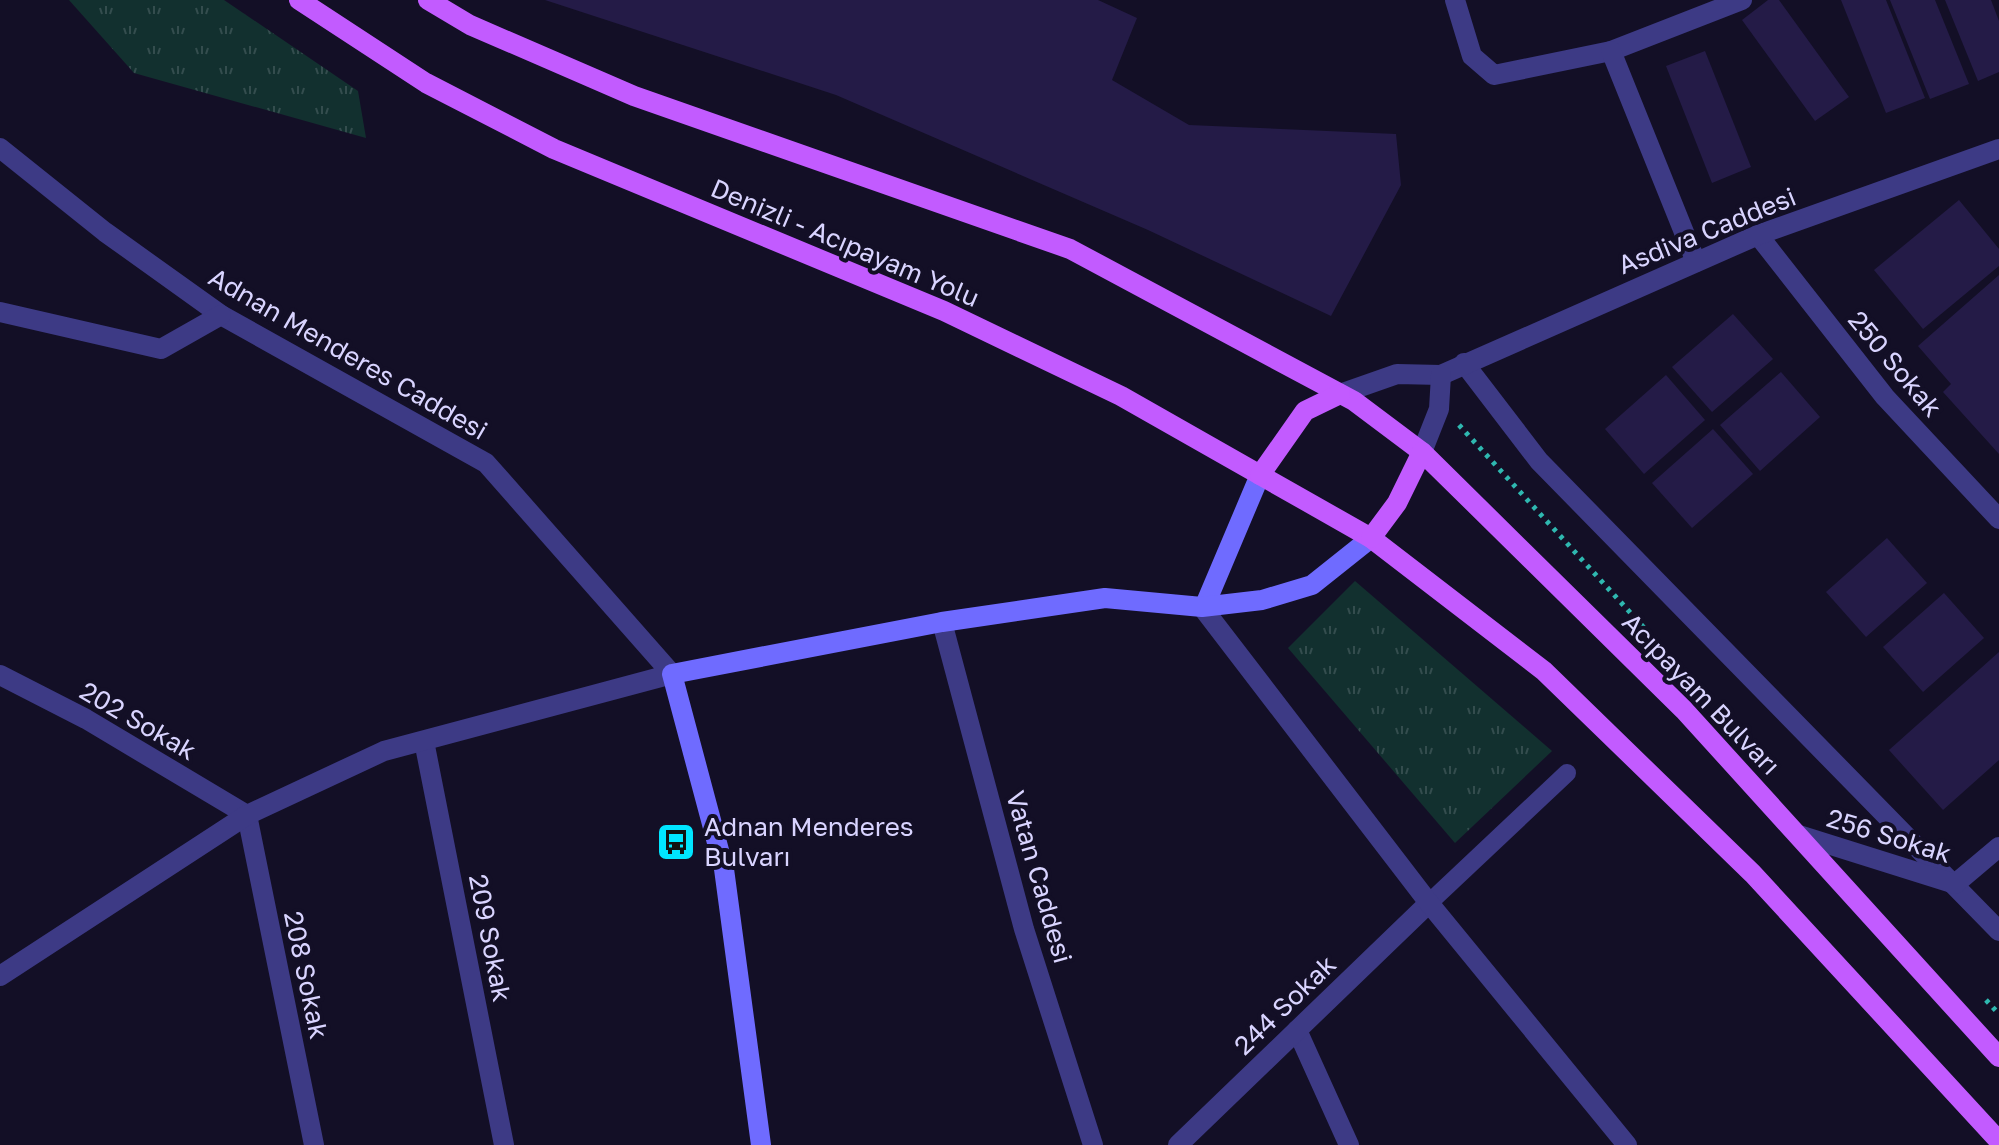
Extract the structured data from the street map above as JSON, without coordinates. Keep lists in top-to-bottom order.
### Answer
{
  "streets": {
    "main road": ["Denizli - Acıpayam Yolu", "Acıpayam Bulvarı"],
    "street": [
      "Asdiva Caddesi",
      "Adnan Menderes Caddesi",
      "250 Sokak",
      "202 Sokak",
      "256 Sokak",
      "Vatan Caddesi",
      "209 Sokak",
      "208 Sokak",
      "244 Sokak"
    ]
  },
  "crossings": [
    ["Asdiva Caddesi", "250 Sokak"],
    ["Asdiva Caddesi", "Acıpayam Bulvarı"],
    ["Acıpayam Bulvarı", "256 Sokak"],
    ["202 Sokak", "208 Sokak"]
  ],
  "places": {
    "bus stop": ["Adnan Menderes Bulvarı"]
  }
}
